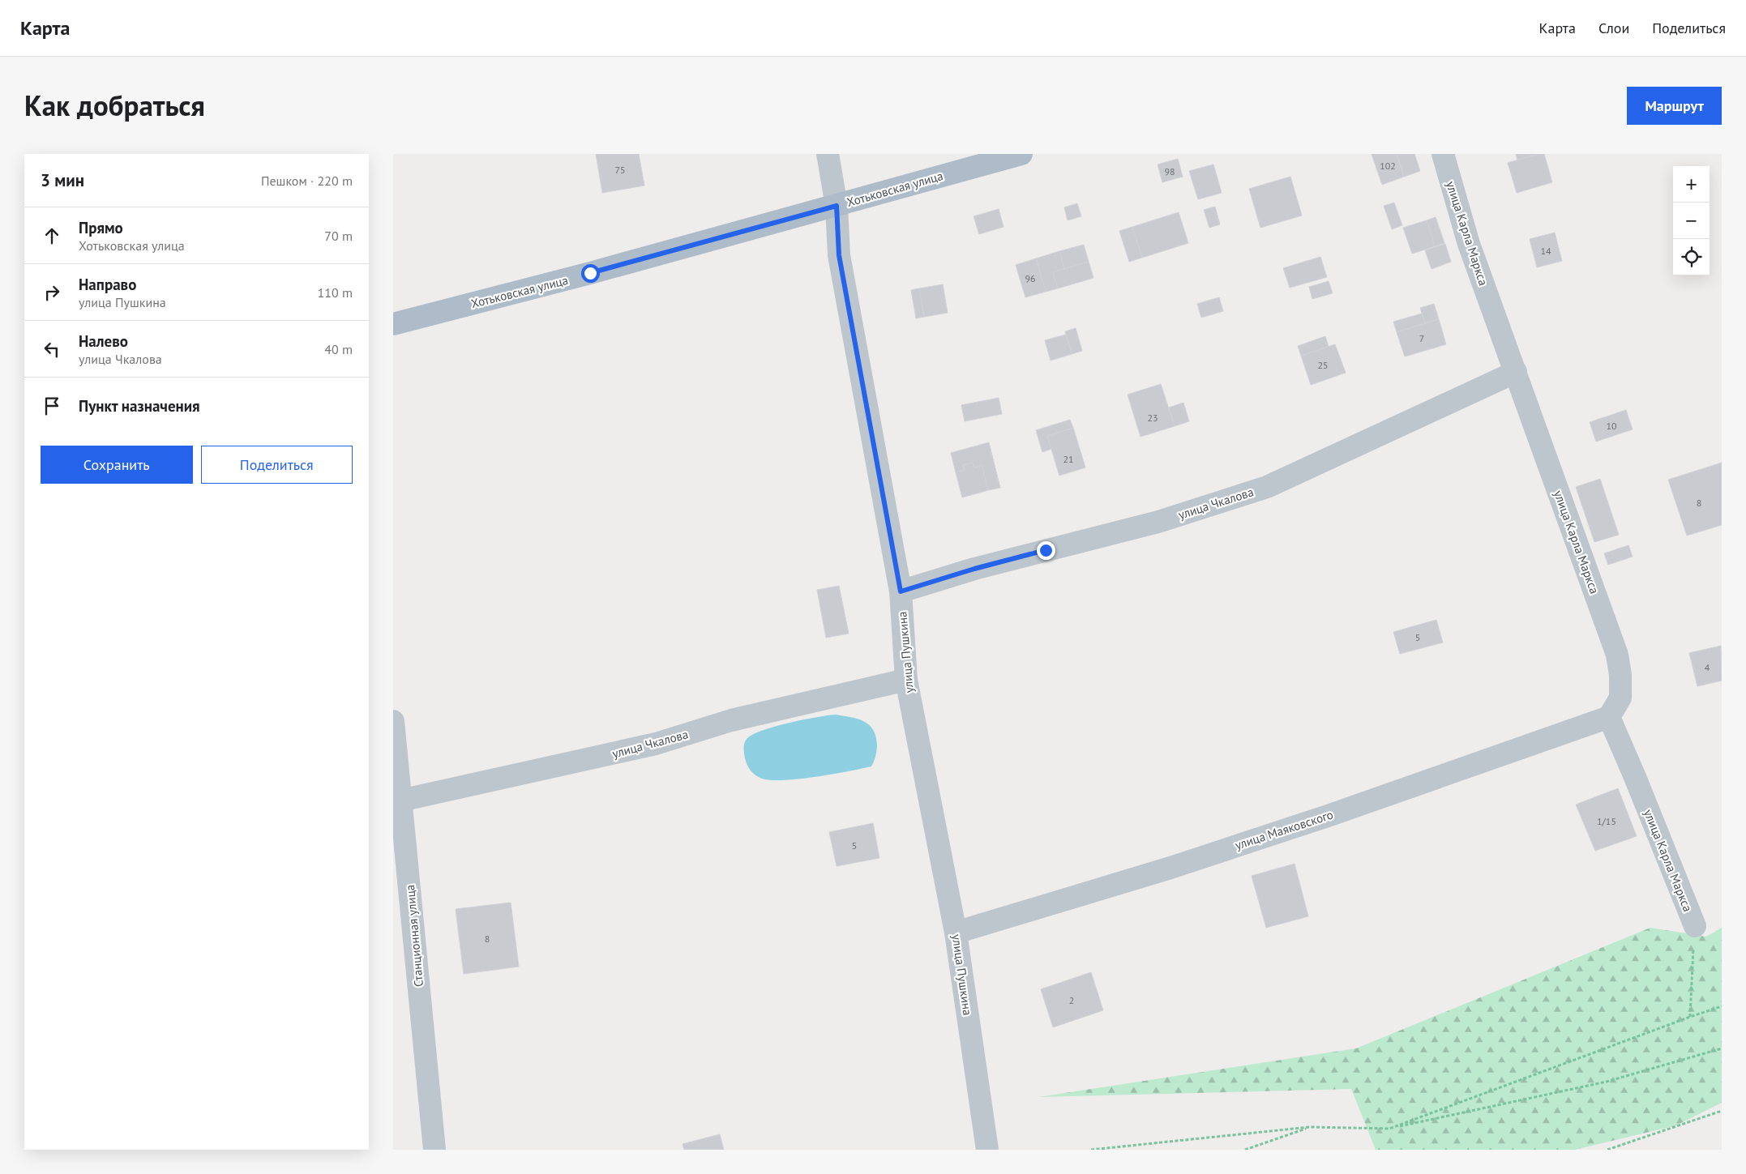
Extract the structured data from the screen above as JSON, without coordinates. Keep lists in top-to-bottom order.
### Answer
{
  "streets": {
    "main road": ["Хотьковская улица"],
    "street": [
      "улица Карла Маркса",
      "улица Чкалова",
      "улица Пушкина",
      "улица Маяковского",
      "Станционная улица"
    ]
  },
  "crossings": [
    ["Хотьковская улица", "улица Пушкина"],
    ["улица Карла Маркса", "улица Чкалова"],
    ["улица Карла Маркса", "улица Маяковского"],
    ["улица Чкалова", "улица Пушкина"],
    ["улица Чкалова", "Станционная улица"],
    ["улица Пушкина", "улица Маяковского"]
  ],
  "house_numbers": [
    "102",
    "75",
    "98",
    "14",
    "96",
    "7",
    "25",
    "23",
    "10",
    "21",
    "8",
    "5",
    "4",
    "1/15",
    "5",
    "8",
    "2"
  ],
  "page": {
    "header": "Карта",
    "nav": ["Карта", "Слои", "Поделиться"],
    "title": "Как добраться",
    "buttons": [
      "Маршрут",
      ["Сохранить", "Поделиться"]
    ],
    "heading": ["3 мин", "Пешком · 220 m"],
    "map_buttons": ["+", "−"],
    "list": [
      ["Прямо", "Хотьковская улица", "70 m"],
      ["Направо", "улица Пушкина", "110 m"],
      ["Налево", "улица Чкалова", "40 m"],
      "Пункт назначения"
    ]
  }
}
